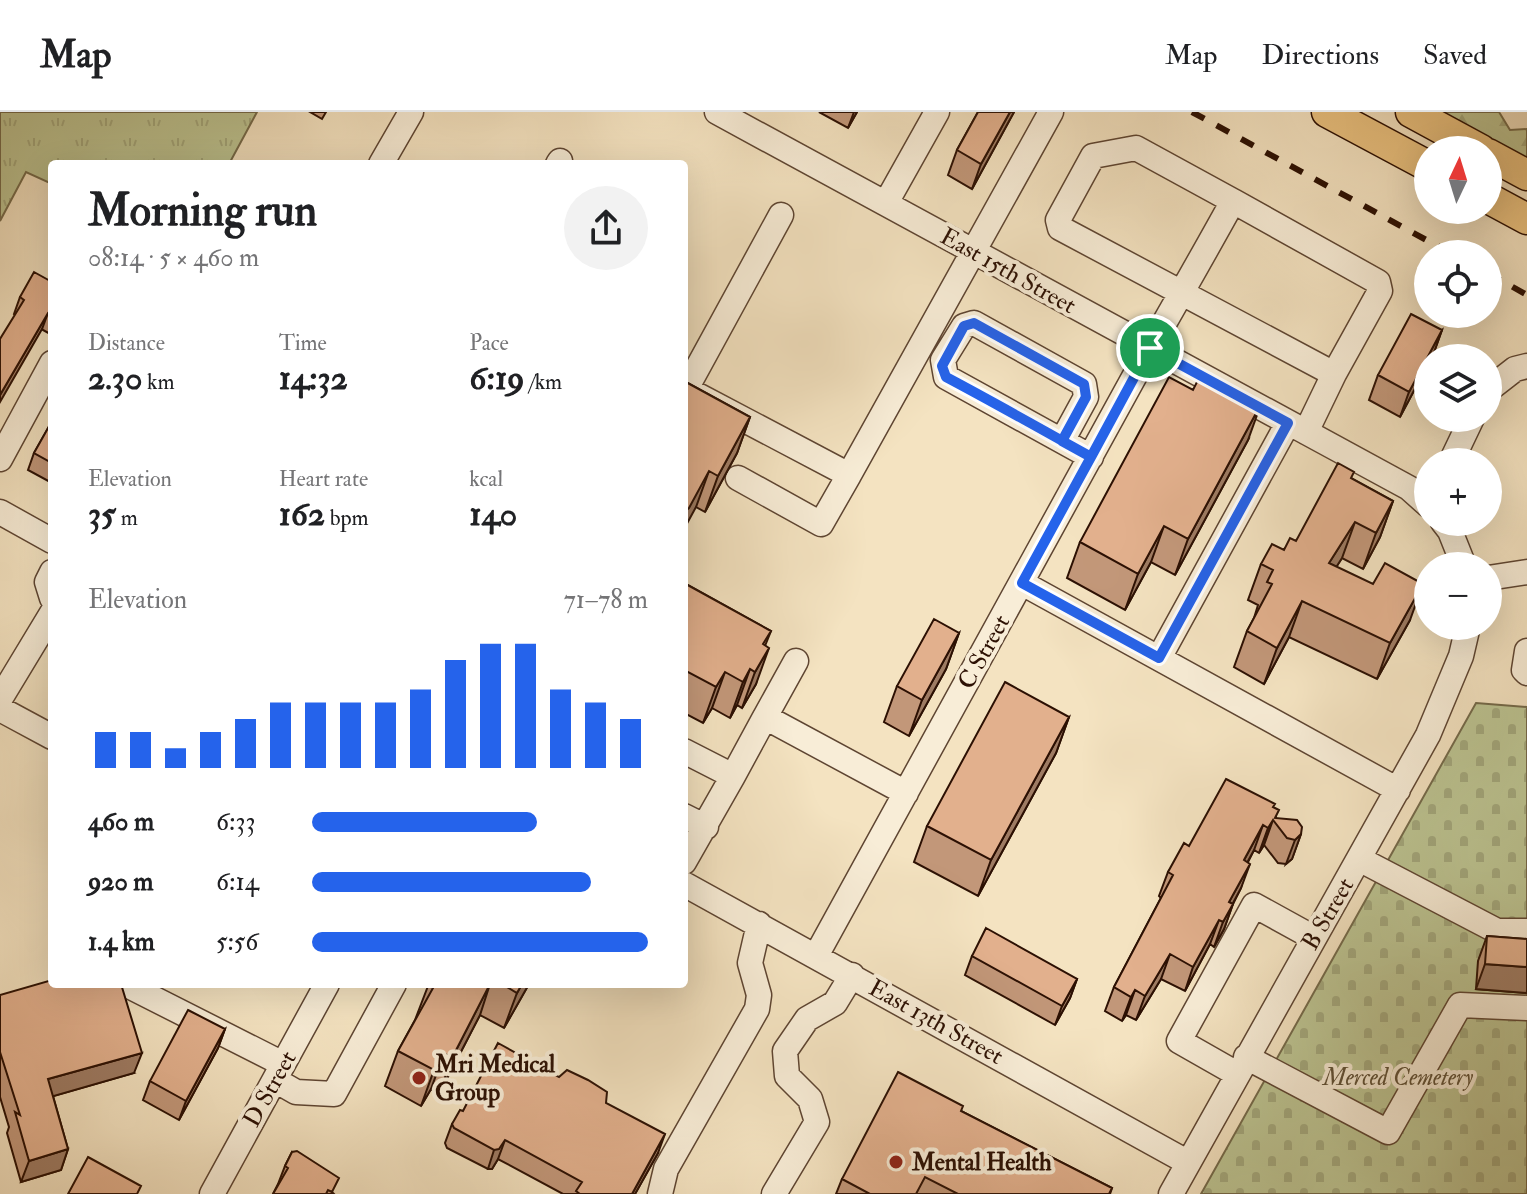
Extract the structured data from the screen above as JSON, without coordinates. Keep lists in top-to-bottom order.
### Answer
{
  "streets": {
    "street": [
      "East 15th Street",
      "C Street",
      "B Street",
      "East 13th Street",
      "D Street"
    ]
  },
  "crossings": [
    ["East 15th Street", "C Street"],
    ["C Street", "East 13th Street"],
    ["B Street", "East 13th Street"]
  ],
  "parks": ["Merced Cemetery"],
  "places": ["Mri Medical Group", "Mental Health"],
  "north": "top",
  "page": {
    "header": "Map",
    "nav": ["Map", "Directions", "Saved"],
    "map_buttons": ["+", "−"],
    "heading": ["Morning run", "08:14 · 5 × 460 m"],
    "stats": [
      ["Distance", "2.30 km"],
      ["Time", "14:32"],
      ["Pace", "6:19 /km"],
      ["Elevation", "35 m"],
      ["Heart rate", "162 bpm"],
      ["kcal", "140"]
    ],
    "chart": ["Elevation", "71–78 m"],
    "list": [
      {
        "name": "460 m",
        "note": "6:33"
      },
      {
        "name": "920 m",
        "note": "6:14"
      },
      {
        "name": "1.4 km",
        "note": "5:56"
      }
    ]
  }
}
